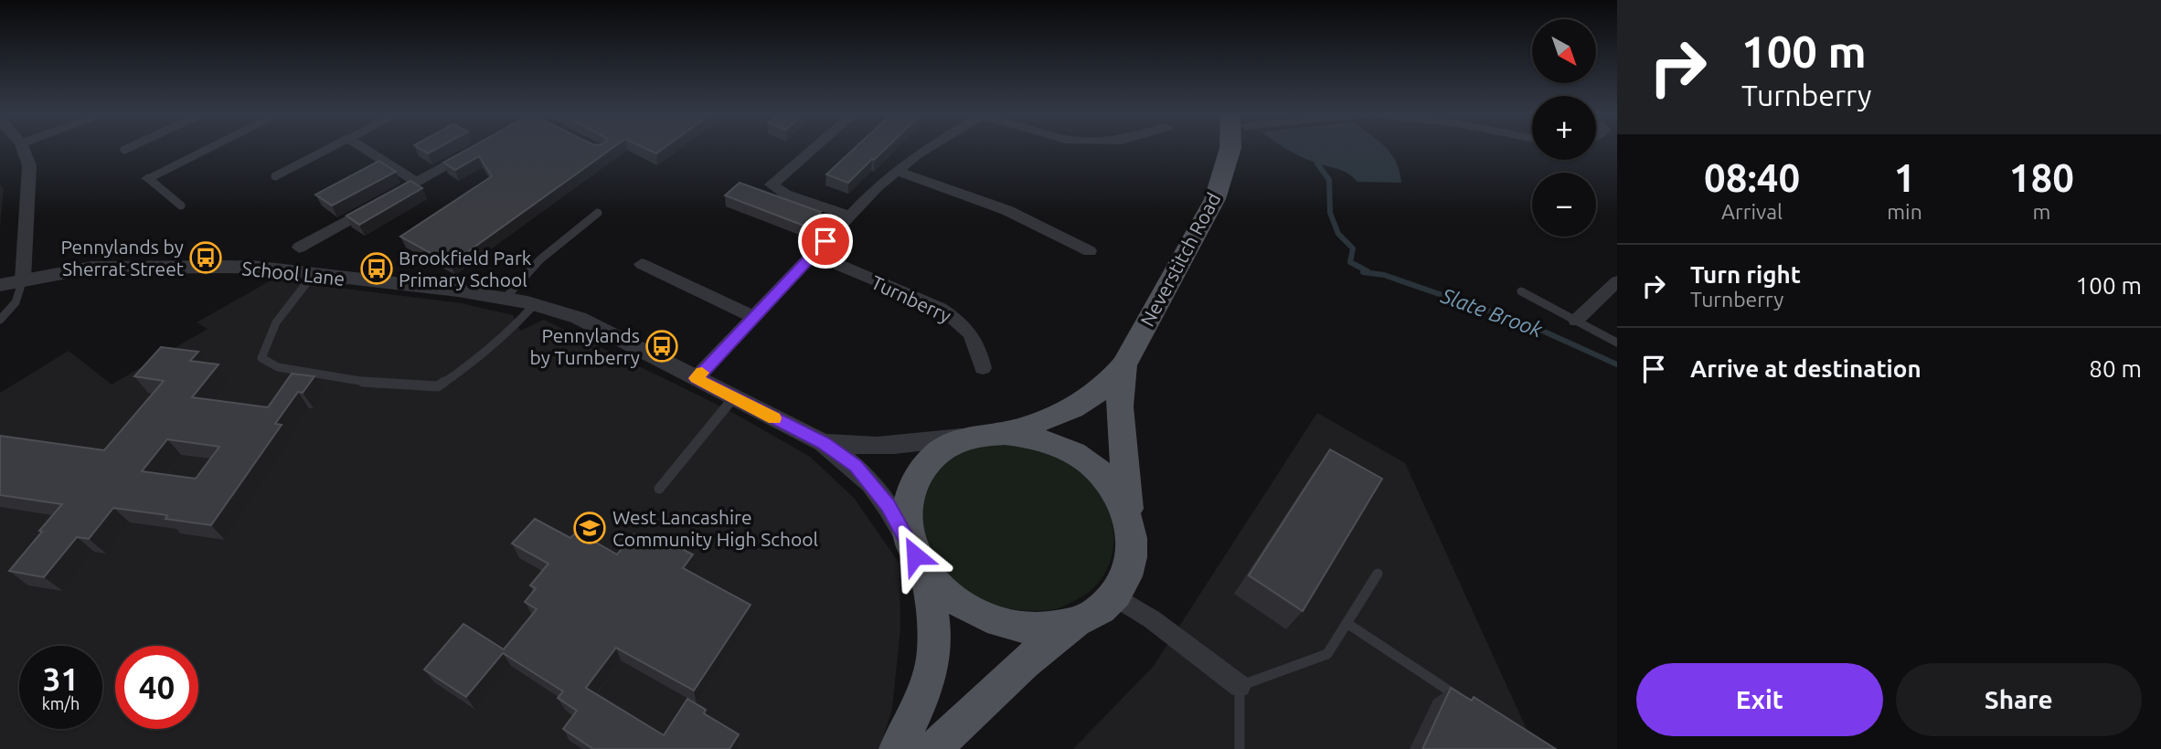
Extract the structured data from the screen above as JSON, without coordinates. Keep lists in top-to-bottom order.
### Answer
{
  "streets": {
    "main road": ["Neverstitch Road"],
    "street": ["School Lane", "Turnberry"]
  },
  "crossings": [
    ["Neverstitch Road", "School Lane"]
  ],
  "water": ["Slate Brook"],
  "places": {
    "bus stop": ["Pennylands by Sherrat Street", "Brookfield Park Primary School", "Pennylands by Turnberry"],
    "school or university": ["West Lancashire Community High School"]
  },
  "north": "bottom right",
  "page": {
    "turn": ["100 m", "Turnberry"],
    "map_buttons": ["+", "−"],
    "eta": [
      "08:40",
      "Arrival",
      "1",
      "min",
      "180",
      "m"
    ],
    "list": [
      {
        "name": "Turn right",
        "note": "Turnberry",
        "value": "100 m"
      },
      {
        "name": "Arrive at destination",
        "value": "80 m"
      }
    ],
    "speed": "31 km/h",
    "limit": "40",
    "buttons": ["Exit", "Share"]
  }
}
